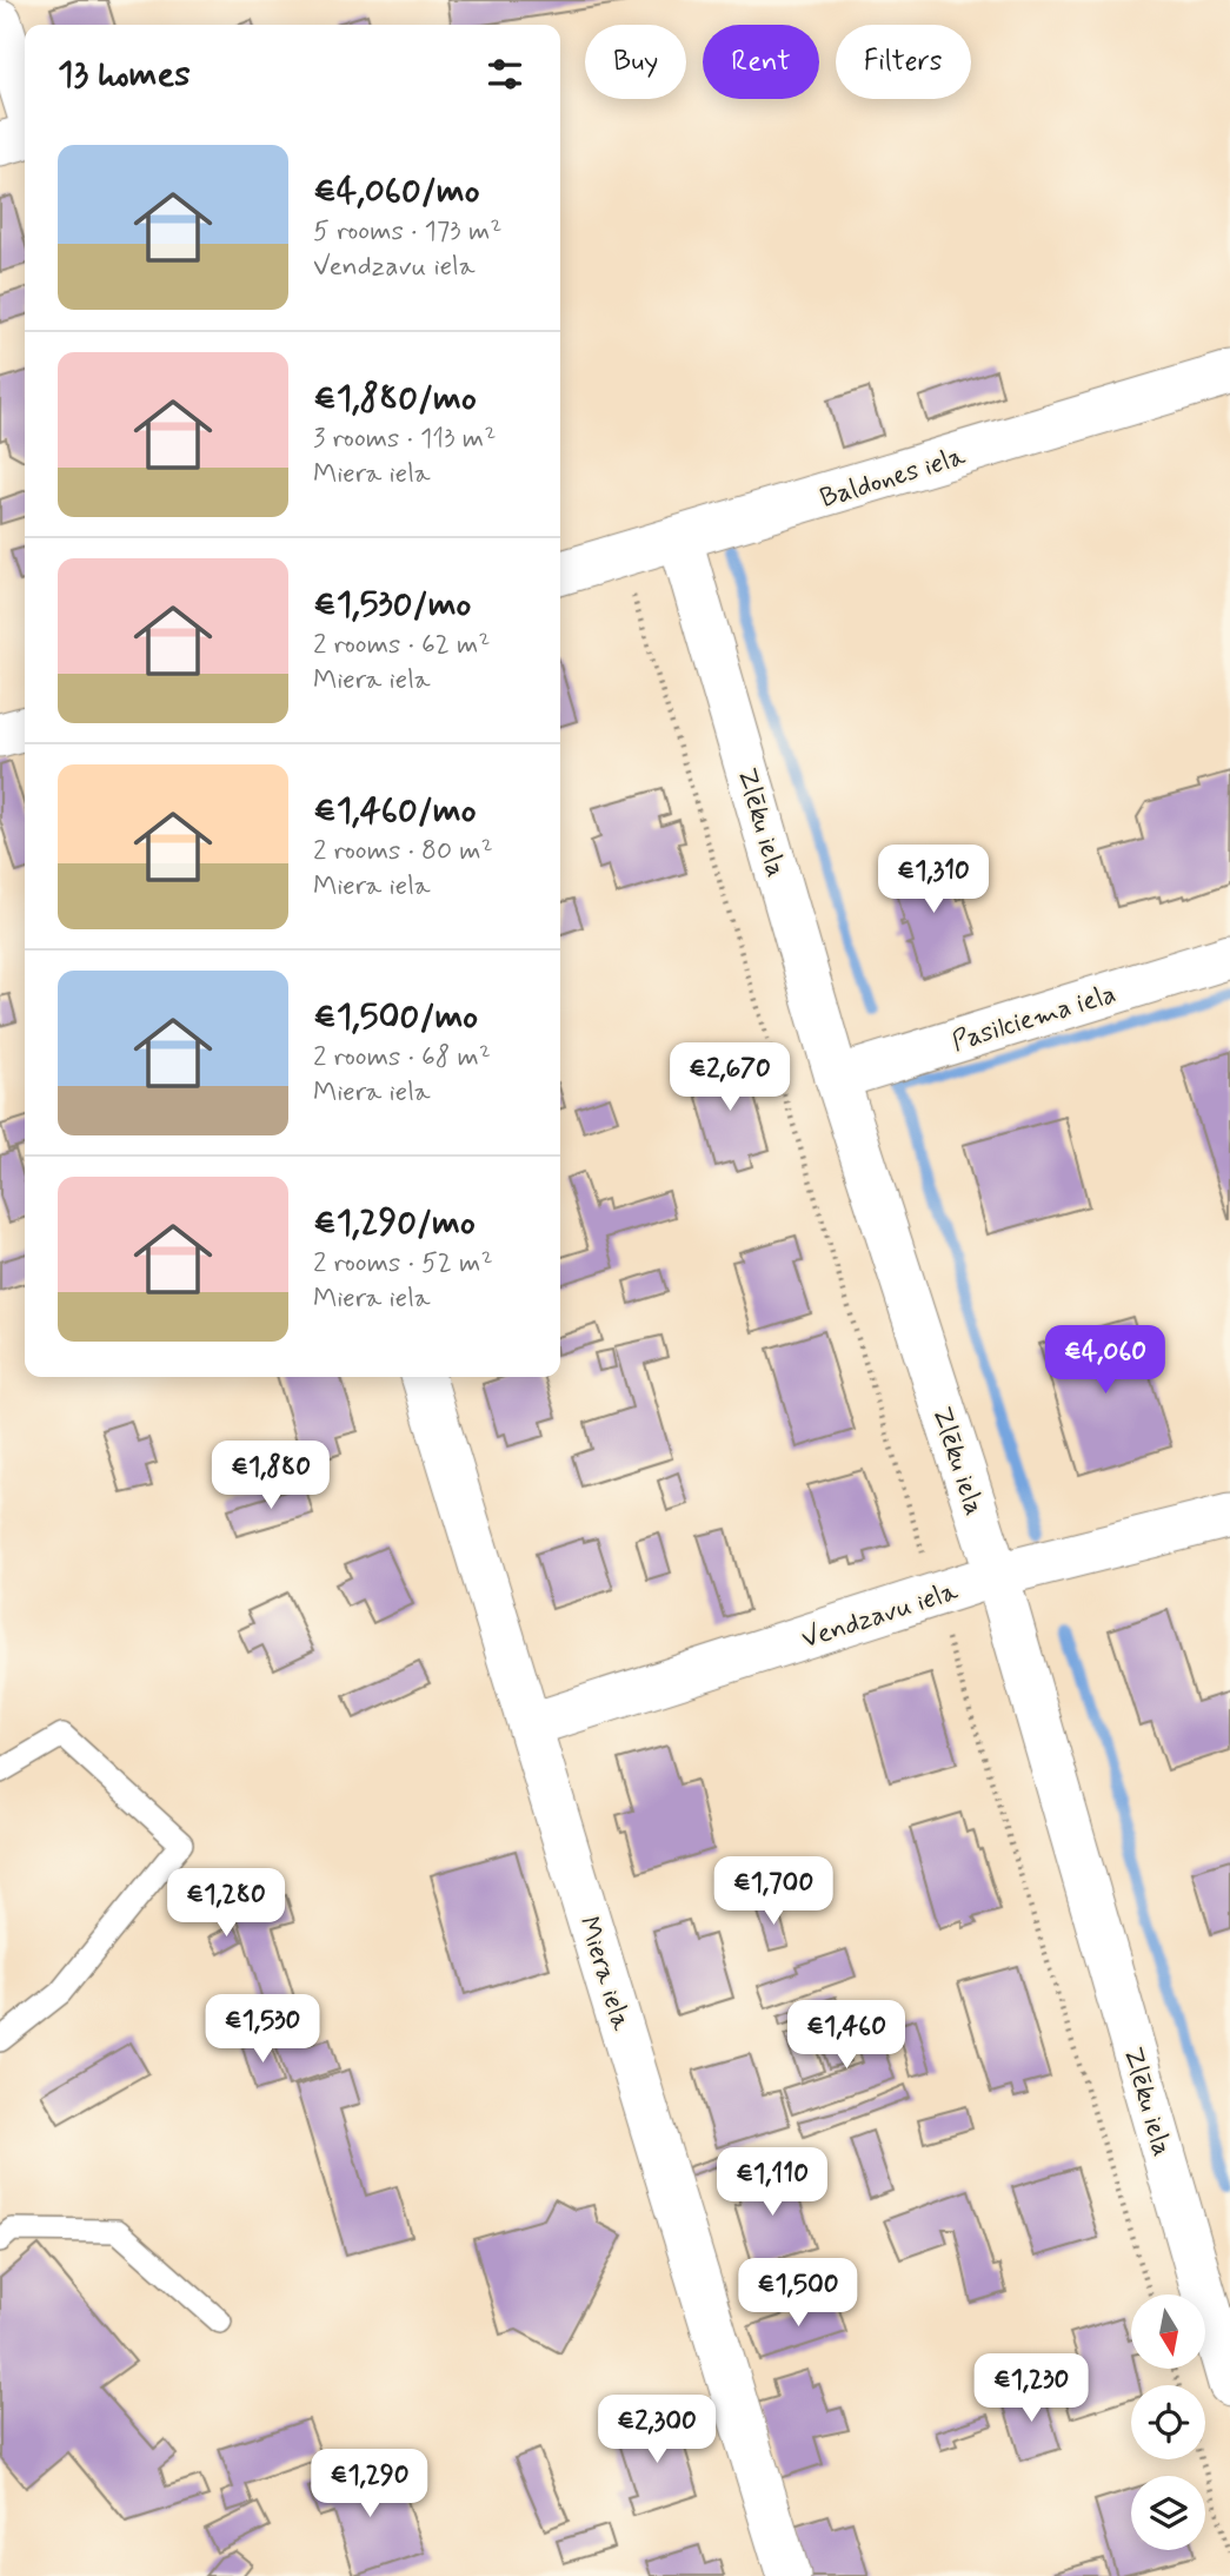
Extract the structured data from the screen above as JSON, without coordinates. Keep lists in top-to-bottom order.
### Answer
{
  "streets": {
    "street": [
      "Baldones iela",
      "Zlēku iela",
      "Pasilciema iela",
      "Vendzavu iela",
      "Miera iela"
    ]
  },
  "crossings": [
    ["Baldones iela", "Zlēku iela"],
    ["Zlēku iela", "Pasilciema iela"],
    ["Zlēku iela", "Vendzavu iela"],
    ["Vendzavu iela", "Miera iela"]
  ],
  "north": "bottom",
  "page": {
    "chip": ["Buy", "Rent", "Filters"],
    "heading": "13 homes",
    "list": [
      {
        "name": "€4,060/mo",
        "note": "5 rooms · 173 m² · Vendzavu iela"
      },
      {
        "name": "€1,880/mo",
        "note": "3 rooms · 113 m² · Miera iela"
      },
      {
        "name": "€1,530/mo",
        "note": "2 rooms · 62 m² · Miera iela"
      },
      {
        "name": "€1,460/mo",
        "note": "2 rooms · 80 m² · Miera iela"
      },
      {
        "name": "€1,500/mo",
        "note": "2 rooms · 68 m² · Miera iela"
      },
      {
        "name": "€1,290/mo",
        "note": "2 rooms · 52 m² · Miera iela"
      }
    ],
    "price": [
      "€1,310",
      "€2,670",
      "€4,060",
      "€1,880",
      "€1,700",
      "€1,280",
      "€1,530",
      "€1,460",
      "€1,110",
      "€1,500",
      "€1,230",
      "€2,300",
      "€1,290"
    ]
  }
}
